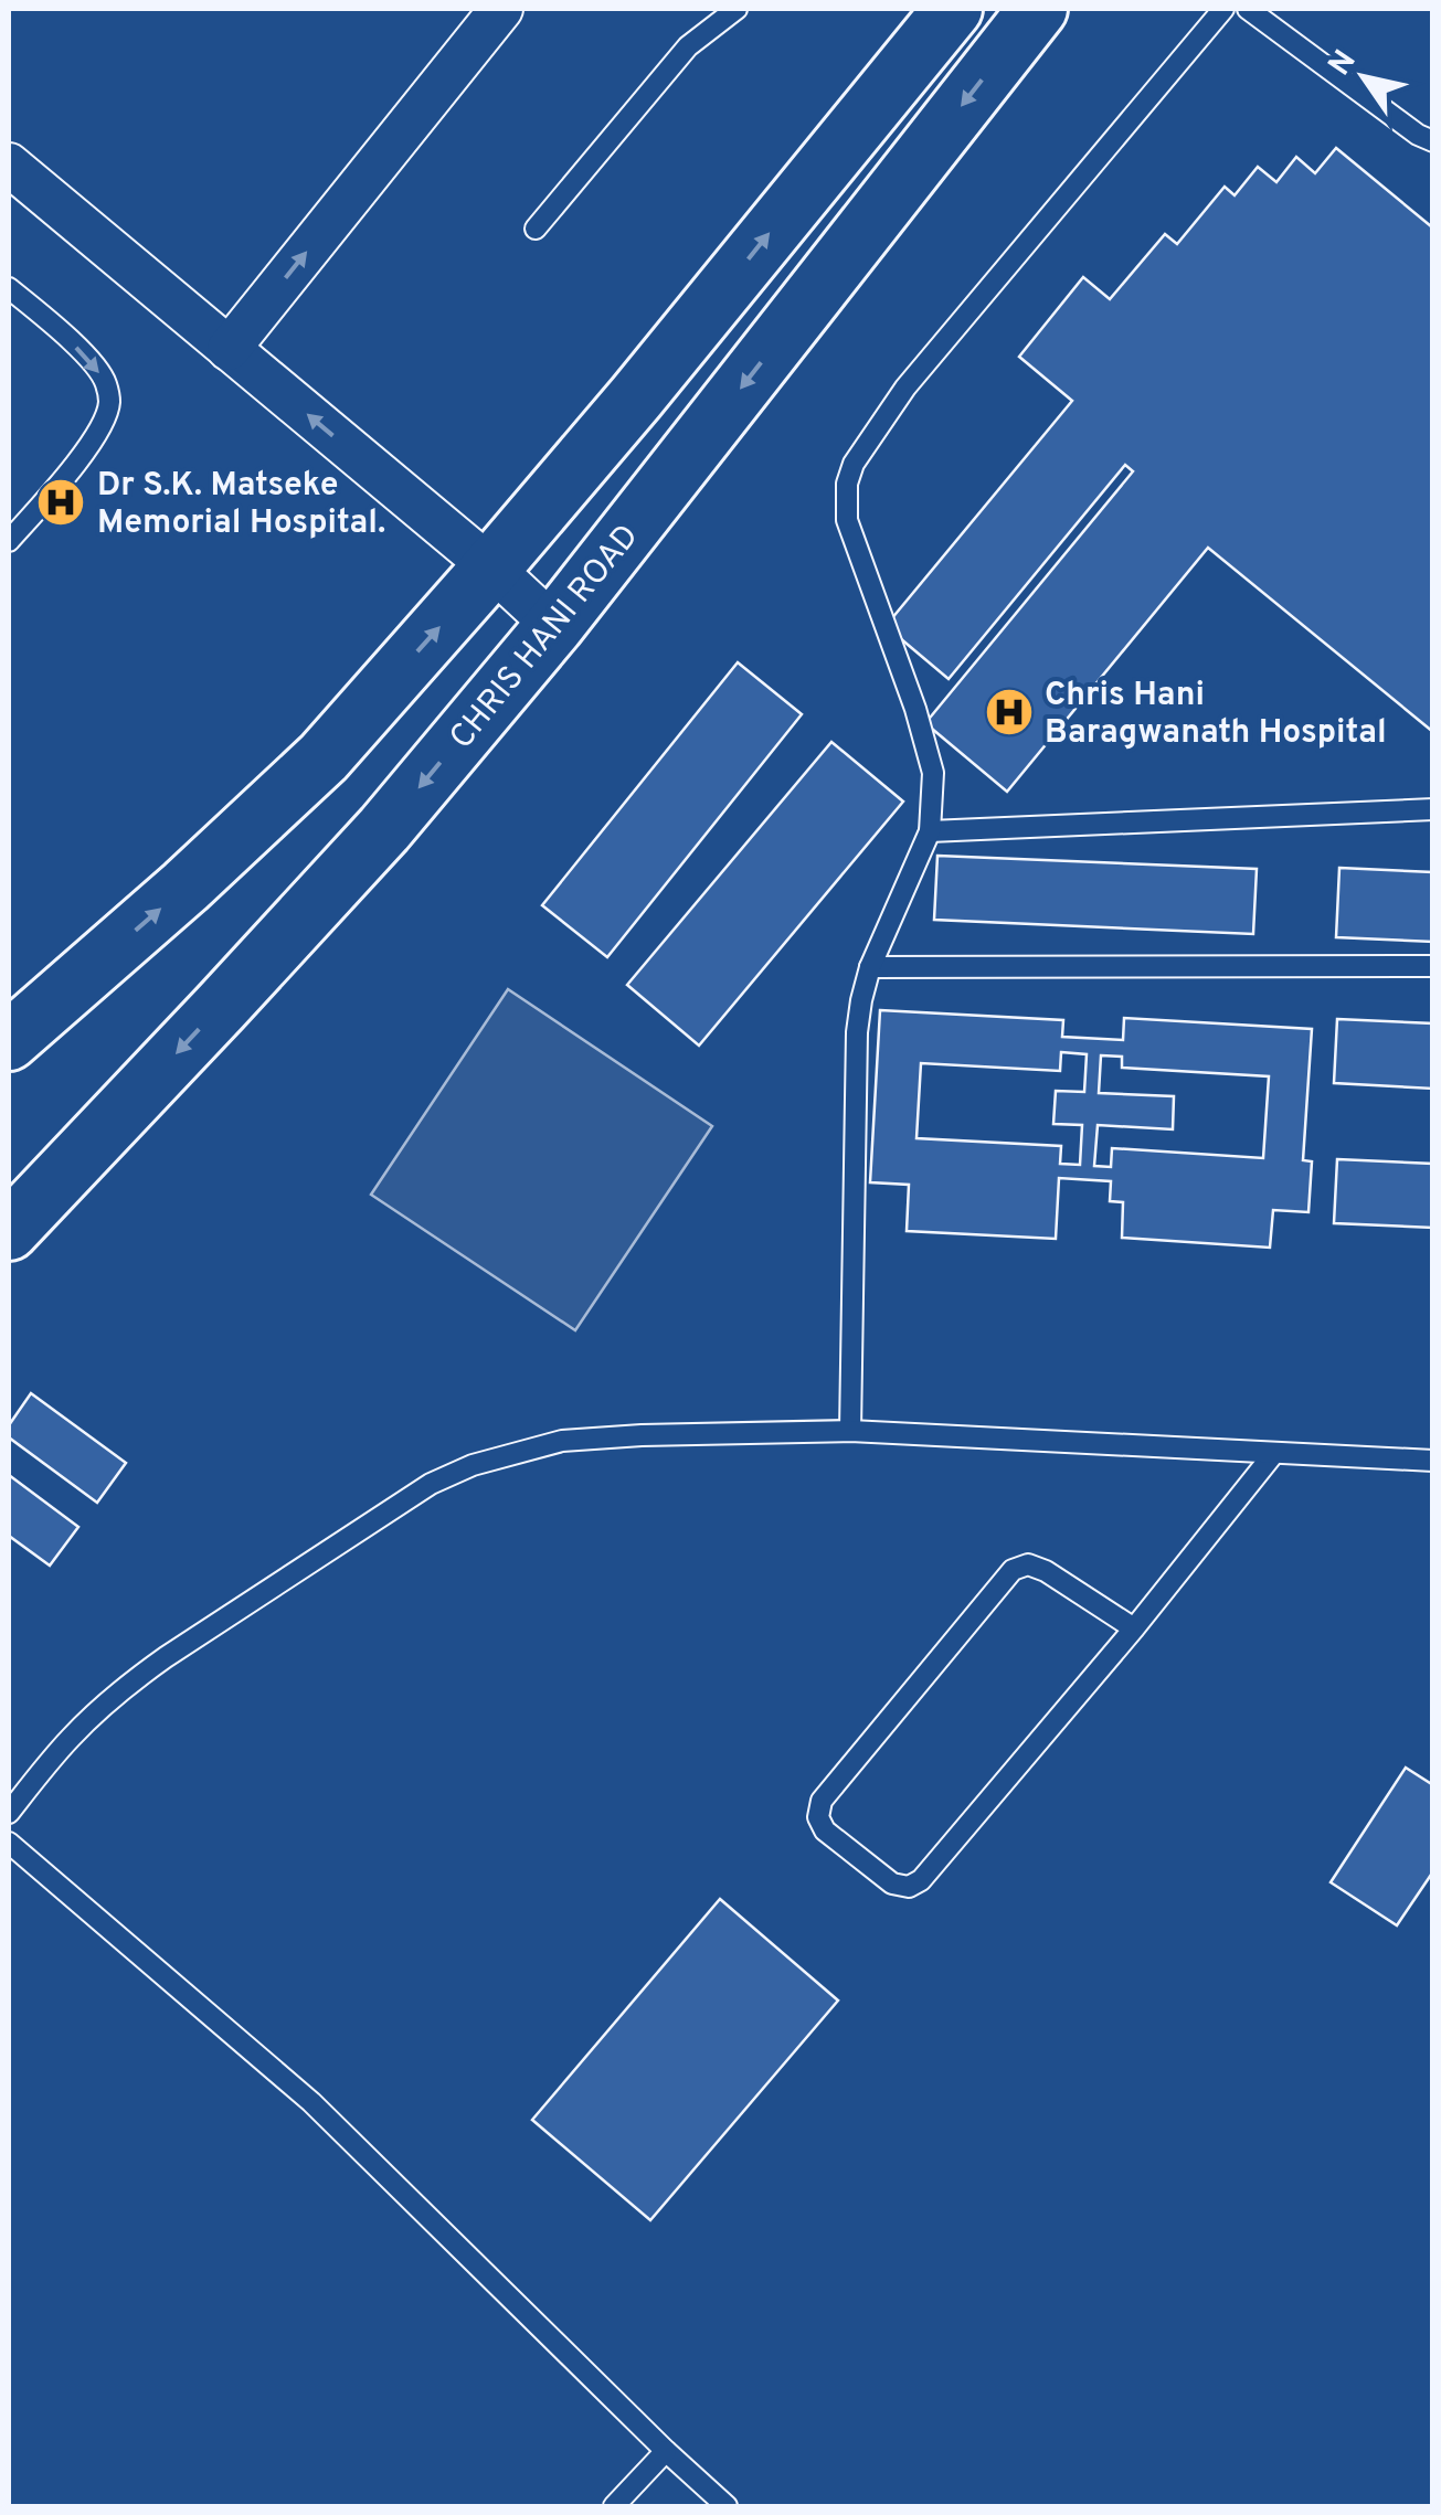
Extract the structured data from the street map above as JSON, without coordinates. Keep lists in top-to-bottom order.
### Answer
{
  "streets": {
    "main road": ["CHRIS HANI ROAD"]
  },
  "places": {
    "hospital": ["Dr S.K. Matseke Memorial Hospital.", "Chris Hani Baragwanath Hospital"]
  },
  "north": "top left"
}
